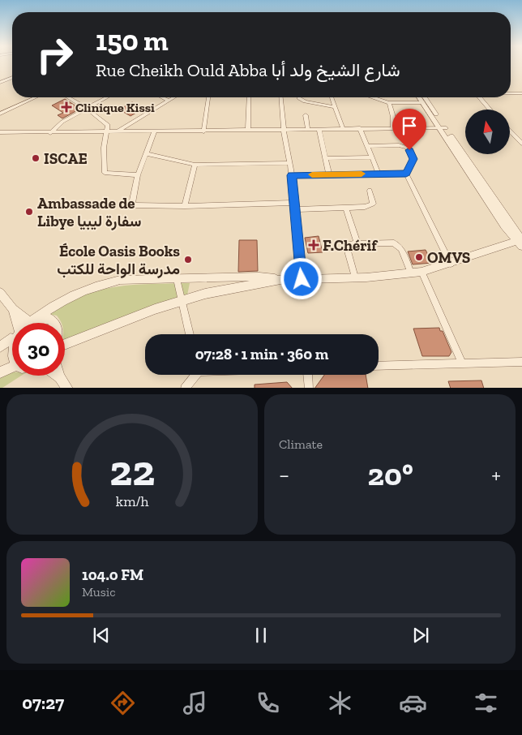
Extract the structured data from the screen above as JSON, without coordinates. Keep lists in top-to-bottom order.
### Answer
{
  "places": {
    "health": ["Clinique Kissi", "F.Chérif"],
    "other": [
      "ISCAE",
      "Ambassade de Libye سفارة ليبيا",
      "OMVS",
      "École Oasis Books مدرسة الواحة للكتب"
    ]
  },
  "north": "top",
  "page": {
    "turn": ["150 m", "Rue Cheikh Ould Abba شارع الشيخ ولد أبا"],
    "limit": "30",
    "trip": "07:28 · 1 min · 360 m",
    "tile": "Climate",
    "heat": ["−", "20°", "+"],
    "song": ["104.0 FM", "Music"],
    "tabs": "07:27",
    "gauge": ["22", "km/h"]
  }
}
